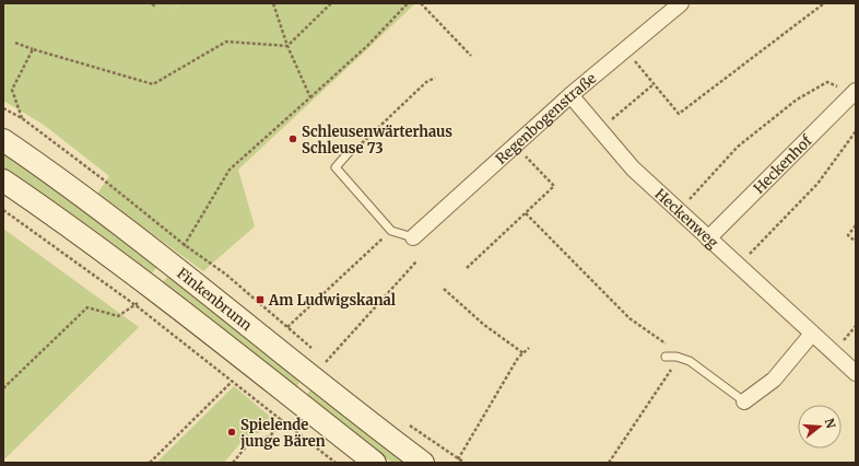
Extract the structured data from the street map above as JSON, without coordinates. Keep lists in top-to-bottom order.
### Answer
{
  "streets": {
    "main road": ["Finkenbrunn"],
    "street": ["Regenbogenstraße", "Heckenhof", "Heckenweg"]
  },
  "crossings": [
    ["Regenbogenstraße", "Heckenweg"],
    ["Heckenhof", "Heckenweg"]
  ],
  "places": {
    "other": ["Schleusenwärterhaus Schleuse 73", "Spielende junge Bären"],
    "transit": ["Am Ludwigskanal"]
  },
  "north": "right"
}
